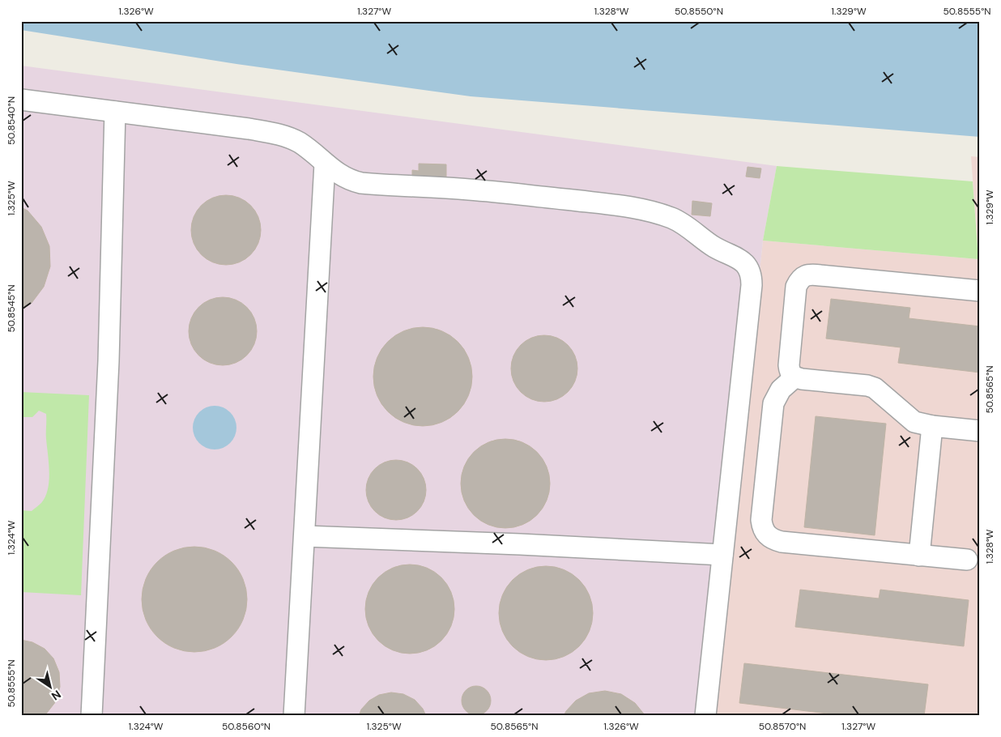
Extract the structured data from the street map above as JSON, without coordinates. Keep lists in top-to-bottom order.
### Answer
{
  "north": "bottom right",
  "coordinates": [
    "1.326°W",
    "1.327°W",
    "1.328°W",
    "50.8550°N",
    "1.329°W",
    "50.8555°N",
    "50.8540°N",
    "1.325°W",
    "50.8545°N",
    "50.8565°N",
    "1.324°W",
    "50.8560°N",
    "50.8570°N"
  ]
}
